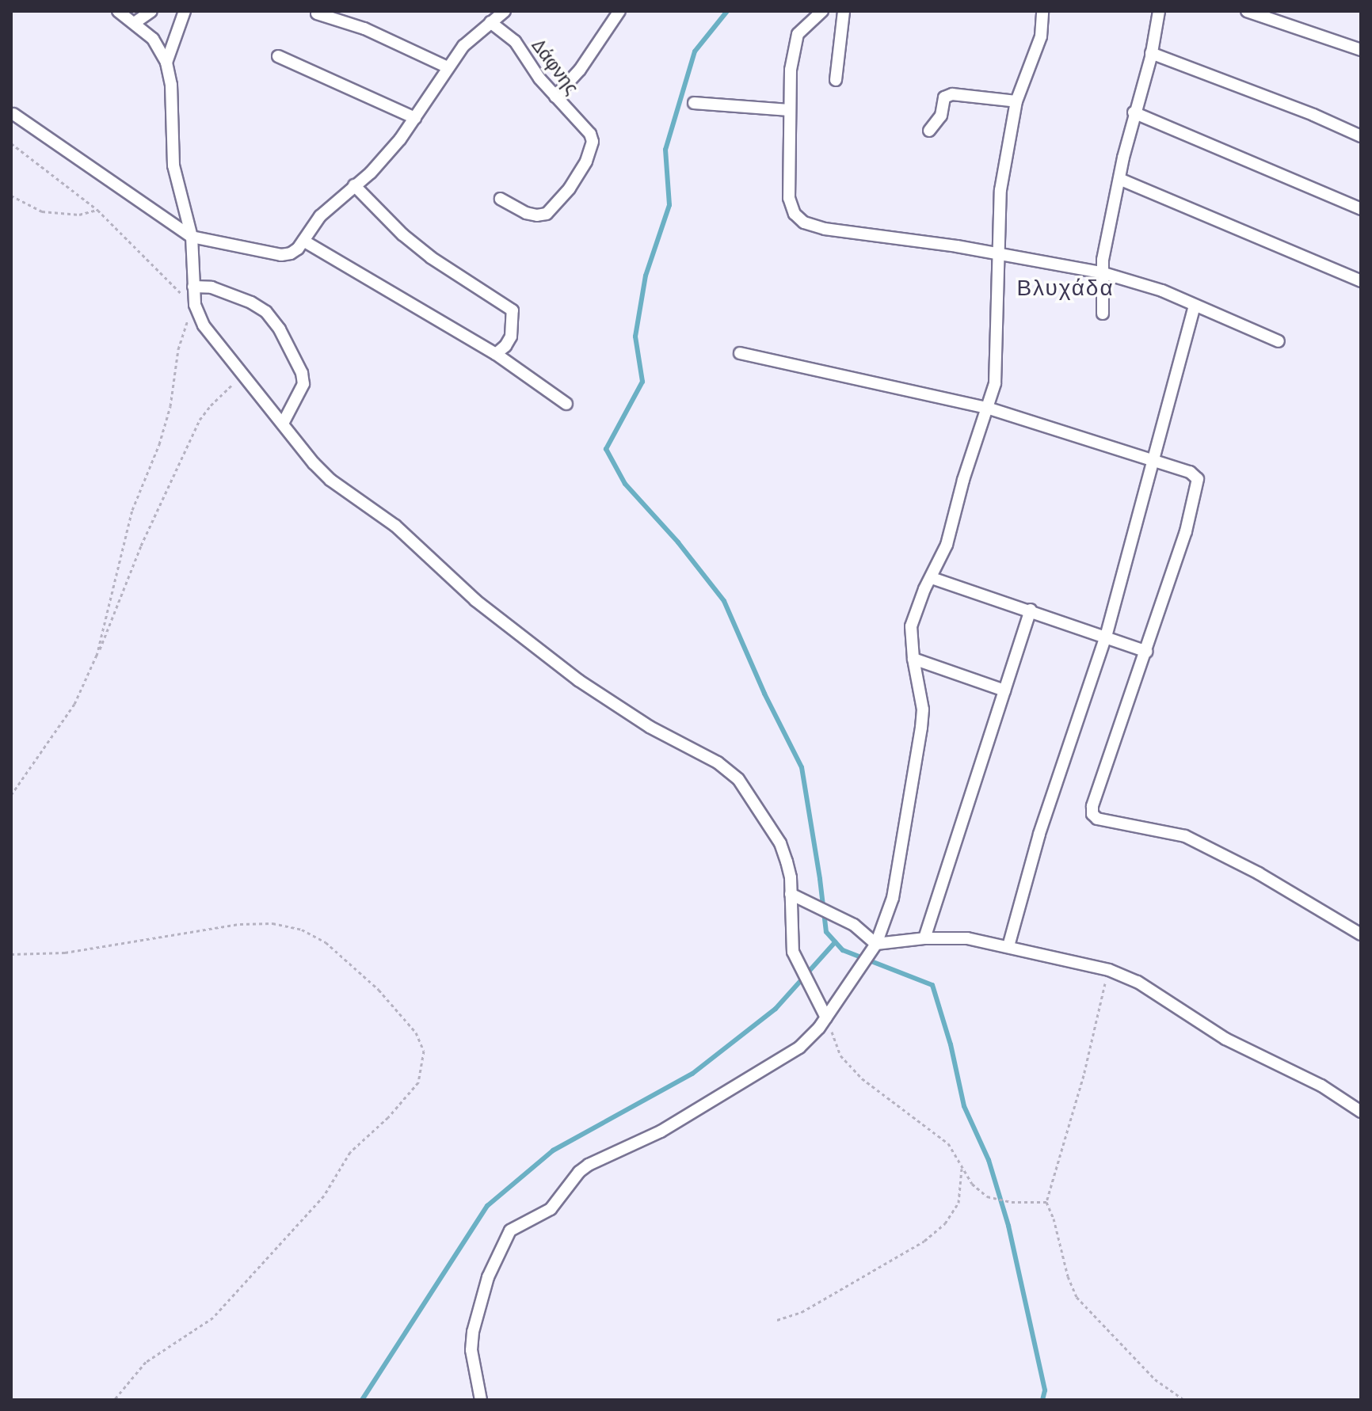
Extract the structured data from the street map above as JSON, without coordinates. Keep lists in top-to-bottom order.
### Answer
{
  "streets": {
    "street": ["Δάφνης"]
  },
  "districts": ["Βλυχάδα"]
}
